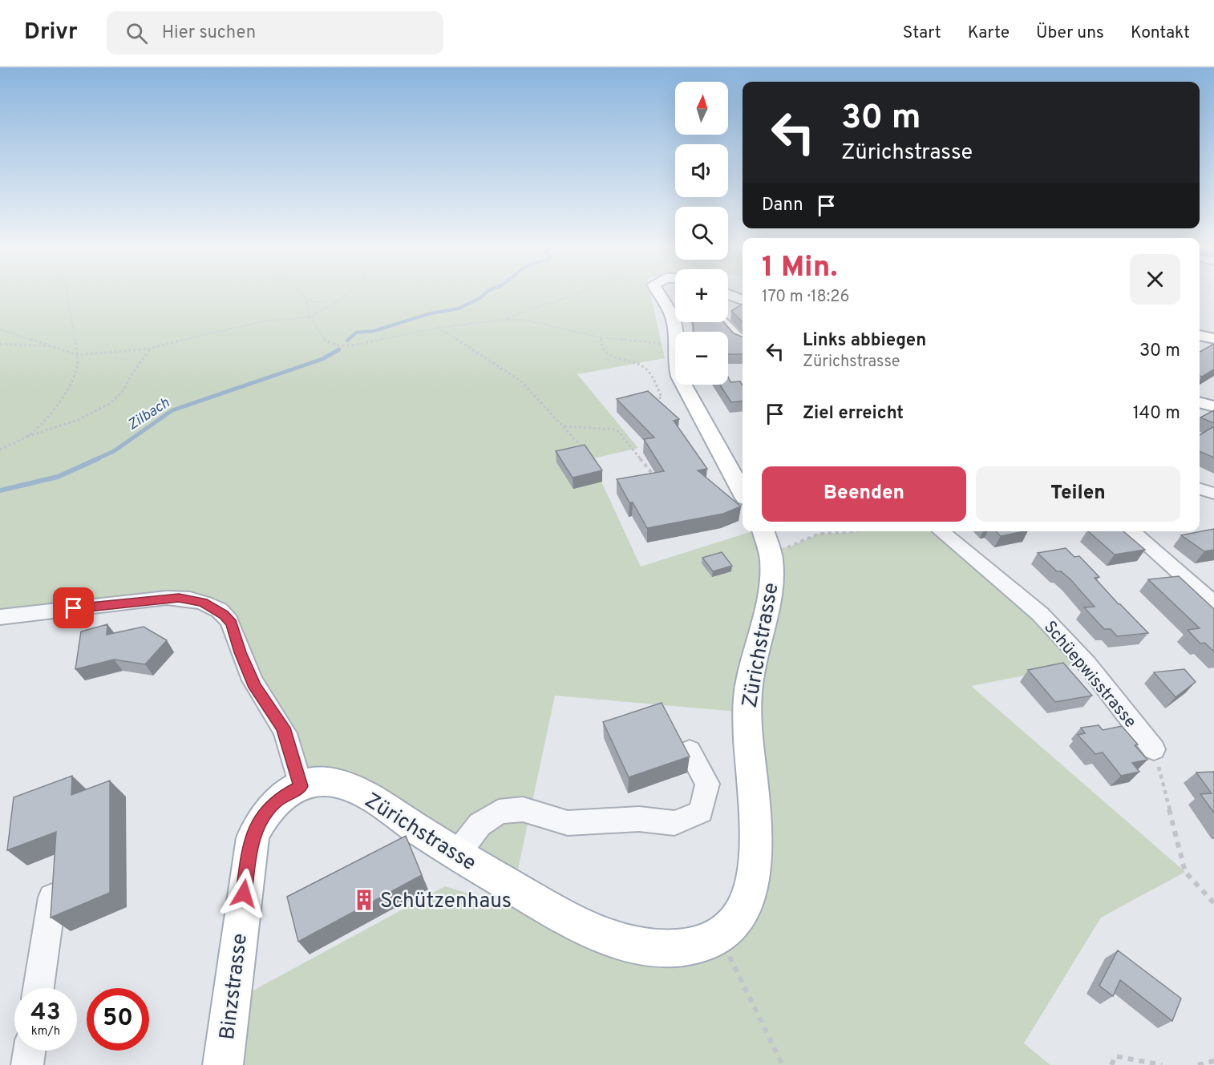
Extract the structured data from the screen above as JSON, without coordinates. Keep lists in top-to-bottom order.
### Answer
{
  "streets": {
    "main road": ["Zürichstrasse", "Binzstrasse"],
    "street": ["Schüepwisstrasse"]
  },
  "crossings": [
    ["Zürichstrasse", "Binzstrasse"]
  ],
  "water": ["Zilbach"],
  "places": {
    "building": ["Schützenhaus"]
  },
  "north": "top",
  "page": {
    "header": "Drivr",
    "search": "Hier suchen",
    "nav": [
      "Start",
      "Karte",
      "Über uns",
      "Kontakt"
    ],
    "map_buttons": ["+", "−"],
    "turn": ["30 m", "Zürichstrasse"],
    "then": "Dann",
    "heading": ["1 Min.", "170 m · 18:26"],
    "list": [
      {
        "name": "Links abbiegen",
        "note": "Zürichstrasse",
        "value": "30 m"
      },
      {
        "name": "Ziel erreicht",
        "value": "140 m"
      }
    ],
    "buttons": ["Beenden", "Teilen"],
    "speed": "43 km/h",
    "limit": "50"
  }
}
